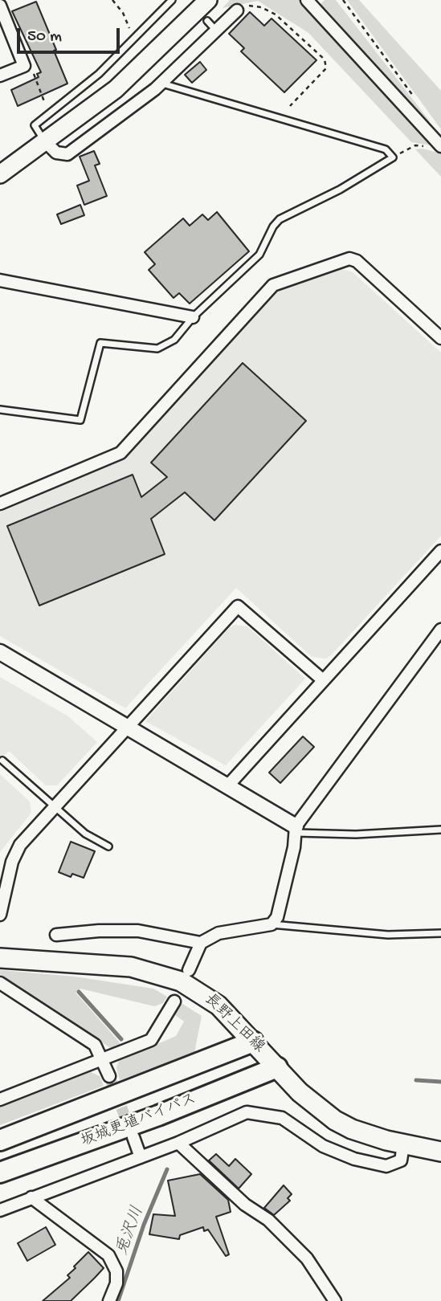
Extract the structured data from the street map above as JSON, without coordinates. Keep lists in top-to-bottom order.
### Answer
{
  "streets": {
    "highway": ["坂城更埴バイパス"],
    "main road": ["長野上田線"]
  },
  "crossings": [
    ["長野上田線", "坂城更埴バイパス"]
  ],
  "water": ["兎沢川"],
  "scale_bar": "50 m"
}
